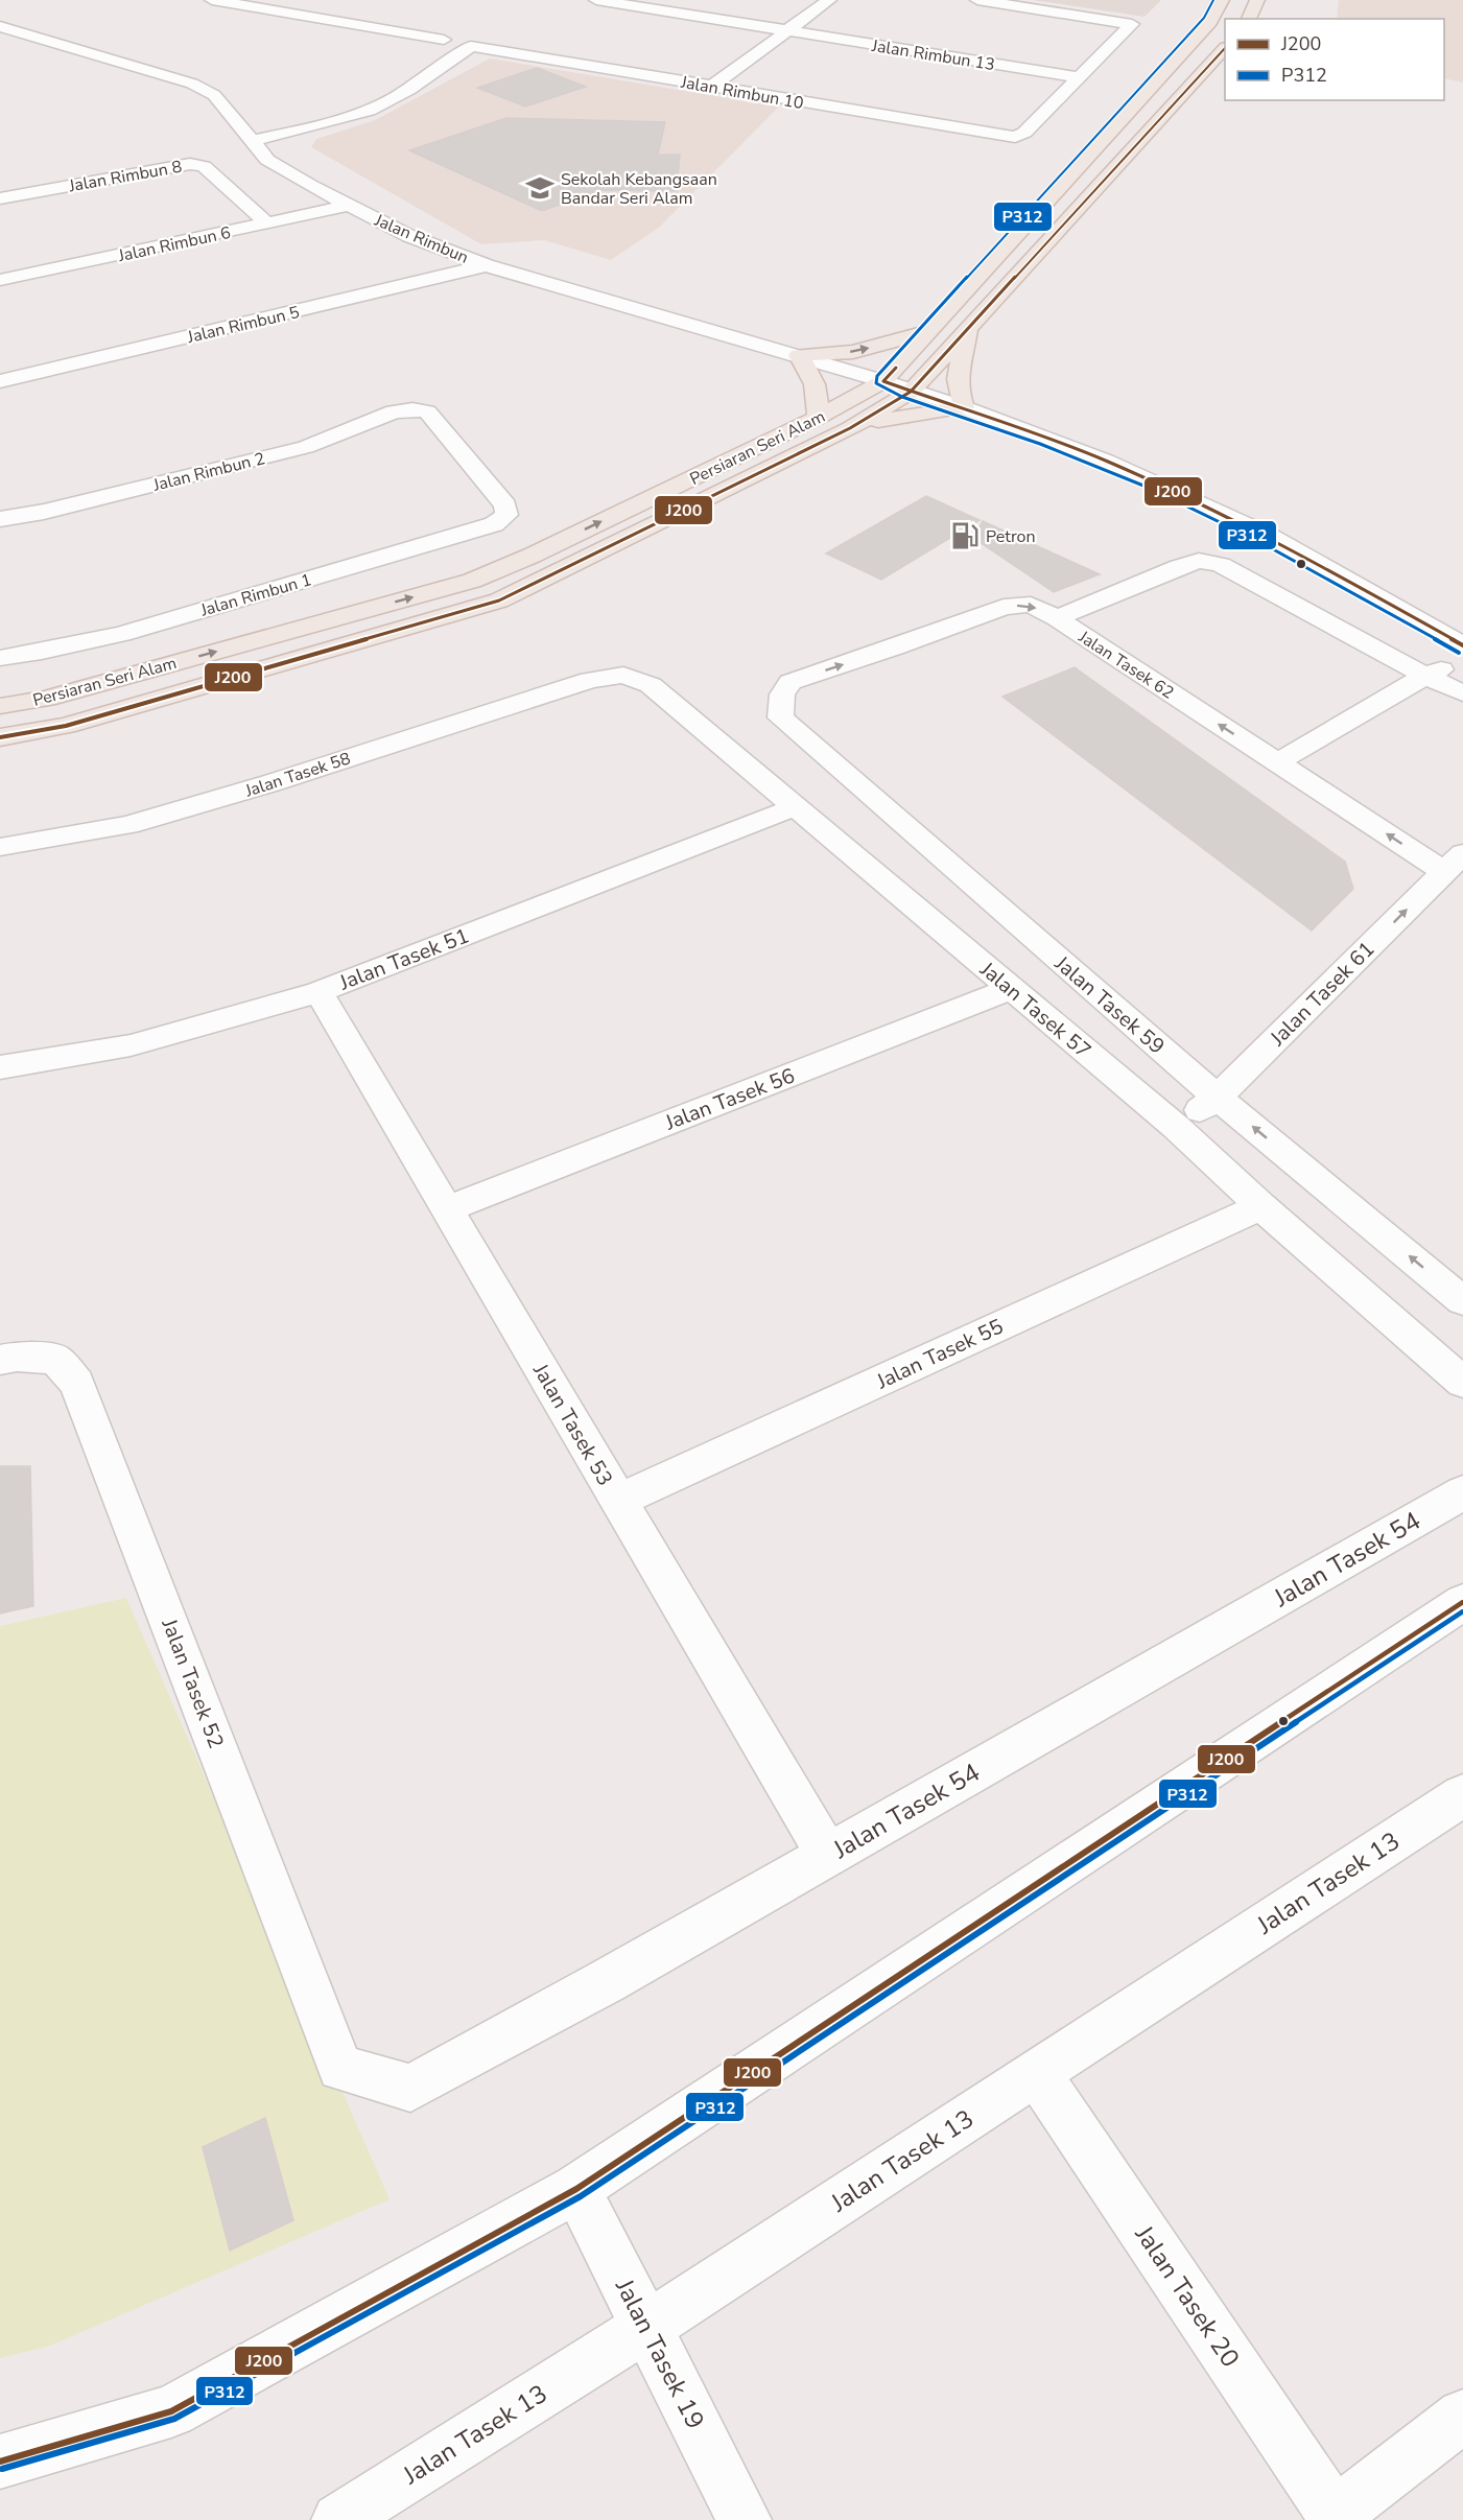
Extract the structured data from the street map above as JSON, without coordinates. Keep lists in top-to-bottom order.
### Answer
{
  "streets": {
    "main road": ["Persiaran Seri Alam"],
    "street": [
      "Jalan Rimbun 13",
      "Jalan Rimbun 10",
      "Jalan Rimbun 8",
      "Jalan Rimbun",
      "Jalan Rimbun 6",
      "Jalan Rimbun 5",
      "Jalan Rimbun 2",
      "Jalan Rimbun 1",
      "Jalan Tasek 62",
      "Jalan Tasek 58",
      "Jalan Tasek 51",
      "Jalan Tasek 61",
      "Jalan Tasek 59",
      "Jalan Tasek 57",
      "Jalan Tasek 56",
      "Jalan Tasek 55",
      "Jalan Tasek 53",
      "Jalan Tasek 54",
      "Jalan Tasek 52",
      "Jalan Tasek 13",
      "Jalan Tasek 20",
      "Jalan Tasek 19"
    ]
  },
  "crossings": [
    ["Jalan Rimbun 13", "Jalan Rimbun 10"],
    ["Jalan Rimbun 10", "Jalan Rimbun"],
    ["Jalan Rimbun 8", "Jalan Rimbun 6"],
    ["Jalan Rimbun", "Jalan Rimbun 6"],
    ["Jalan Rimbun", "Jalan Rimbun 5"],
    ["Jalan Rimbun", "Persiaran Seri Alam"],
    ["Jalan Rimbun 2", "Jalan Rimbun 1"],
    ["Jalan Tasek 62", "Jalan Tasek 61"],
    ["Jalan Tasek 62", "Jalan Tasek 59"],
    ["Jalan Tasek 58", "Jalan Tasek 57"],
    ["Jalan Tasek 51", "Jalan Tasek 57"],
    ["Jalan Tasek 51", "Jalan Tasek 53"],
    ["Jalan Tasek 61", "Jalan Tasek 59"],
    ["Jalan Tasek 61", "Jalan Tasek 57"],
    ["Jalan Tasek 57", "Jalan Tasek 56"],
    ["Jalan Tasek 57", "Jalan Tasek 55"],
    ["Jalan Tasek 56", "Jalan Tasek 53"],
    ["Jalan Tasek 55", "Jalan Tasek 53"],
    ["Jalan Tasek 53", "Jalan Tasek 54"],
    ["Jalan Tasek 54", "Jalan Tasek 52"],
    ["Jalan Tasek 13", "Jalan Tasek 20"],
    ["Jalan Tasek 13", "Jalan Tasek 19"]
  ],
  "one_way": ["Jalan Tasek 61"],
  "places": {
    "school or university": ["Sekolah Kebangsaan Bandar Seri Alam"],
    "fuel station": ["Petron"]
  },
  "lines": ["transit line P312", "transit line J200"],
  "legend": ["J200", "P312"]
}
